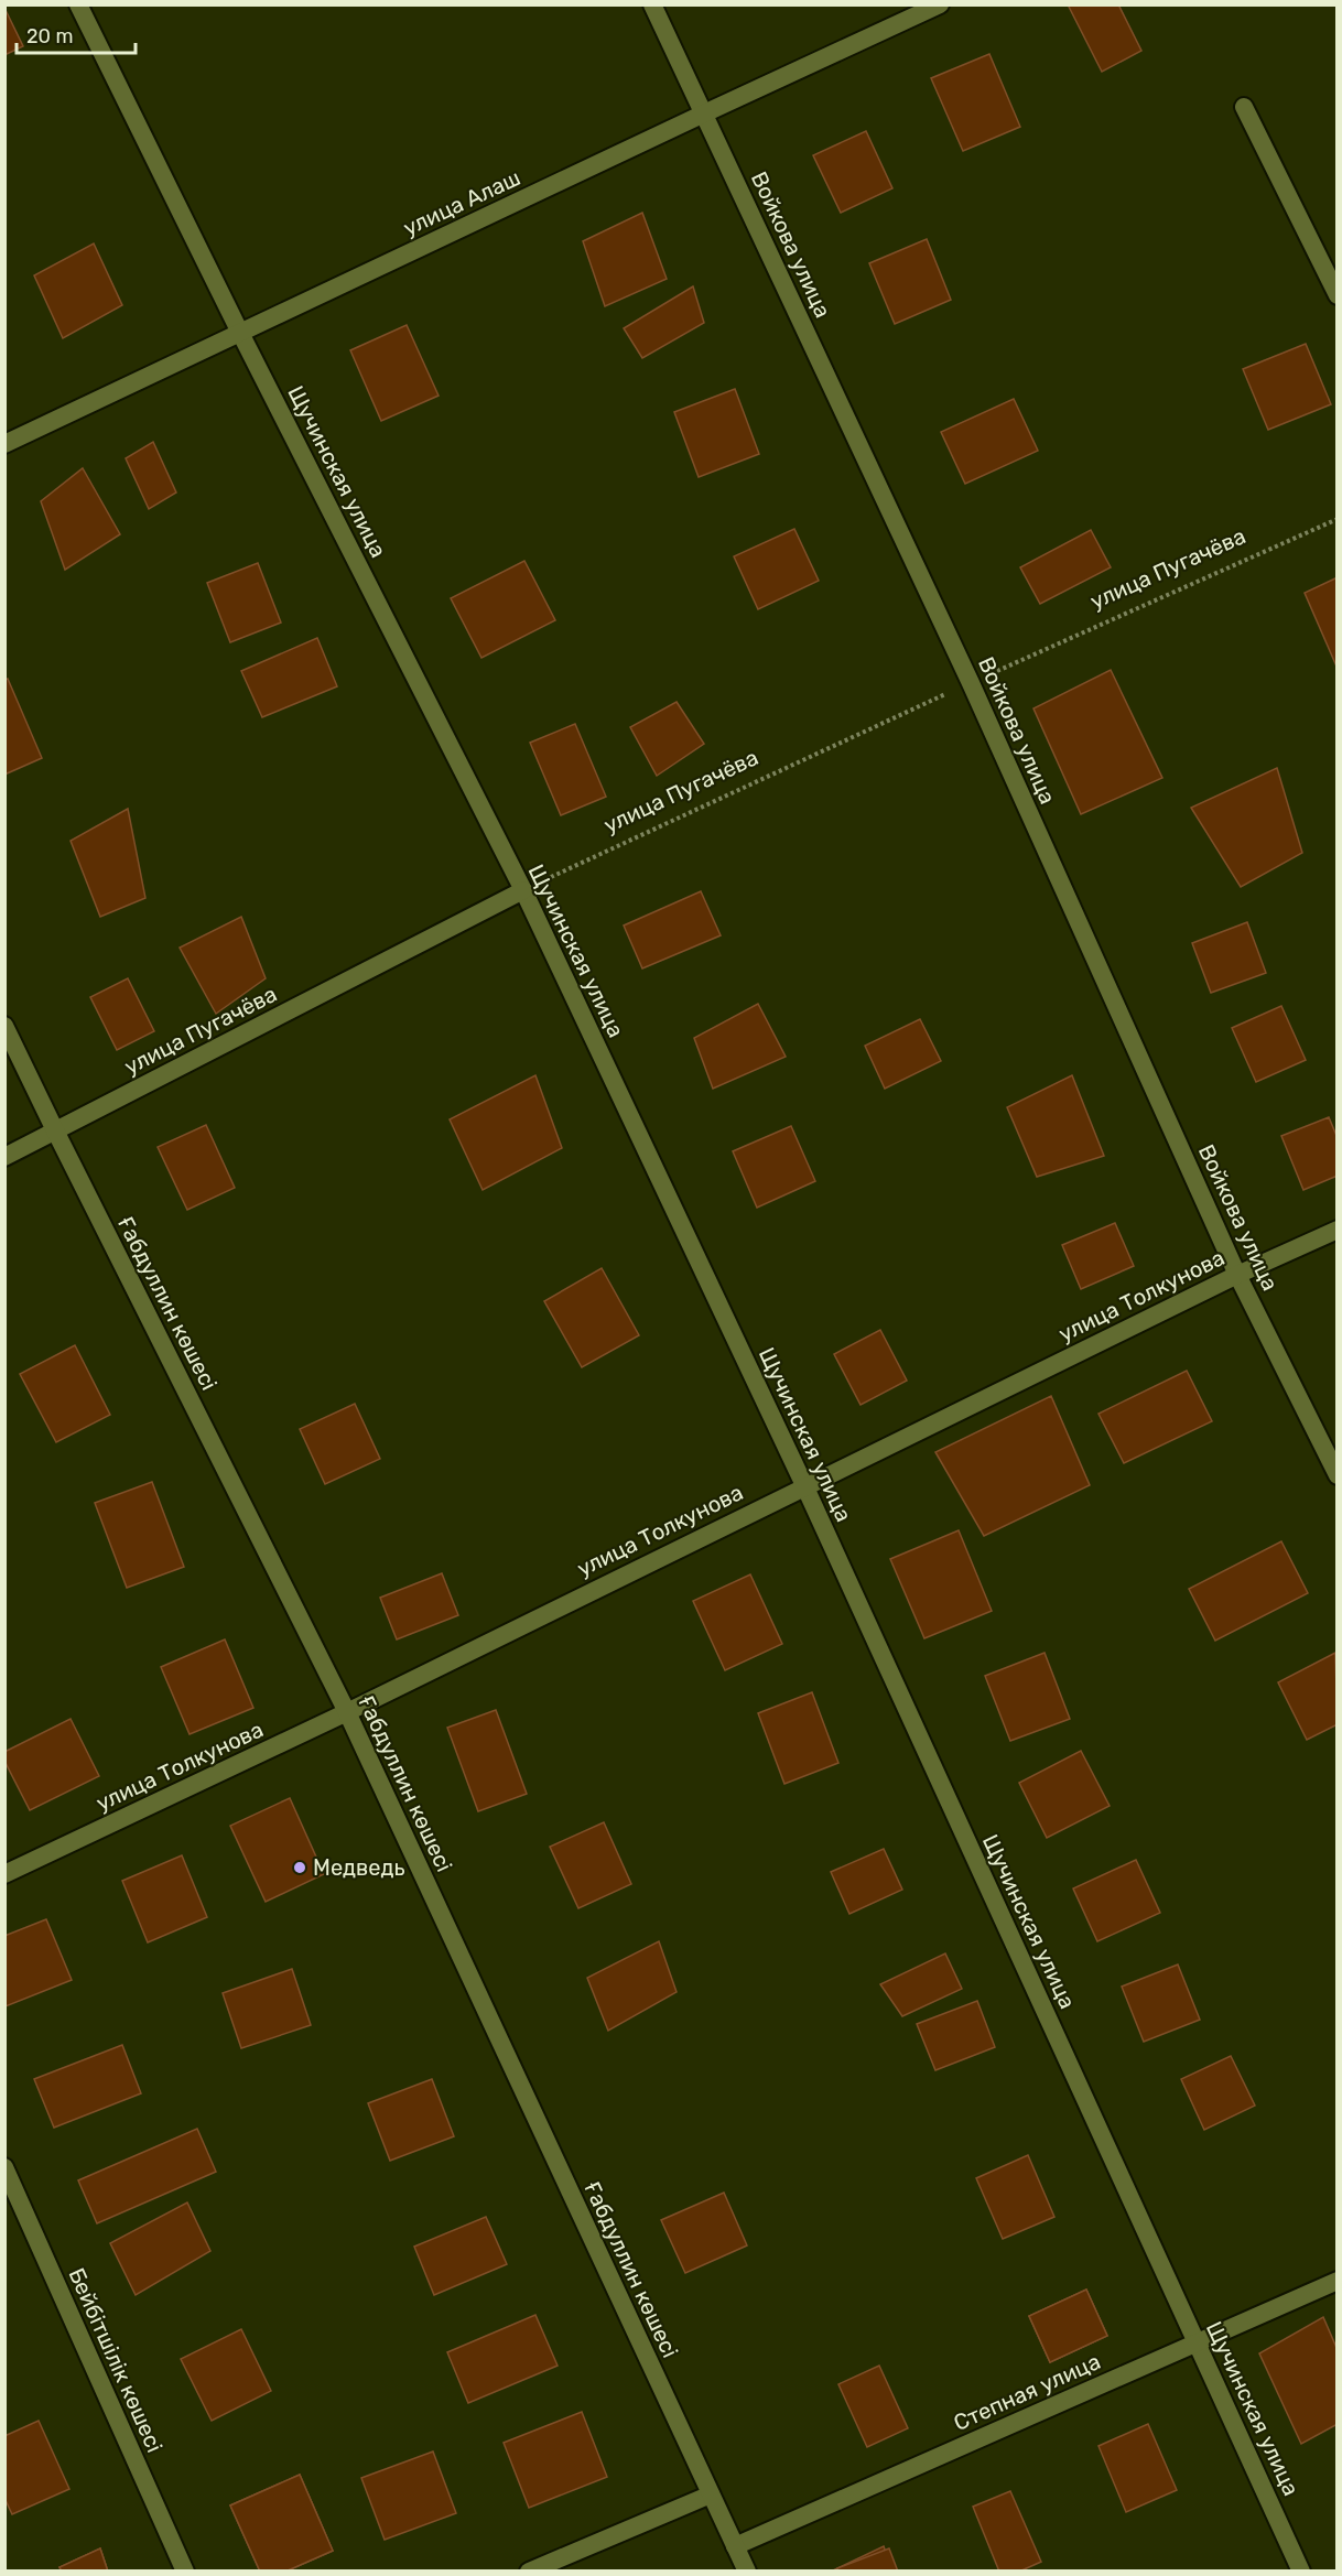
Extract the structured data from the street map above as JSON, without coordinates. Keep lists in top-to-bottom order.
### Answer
{
  "streets": {
    "street": [
      "улица Алаш",
      "Войкова улица",
      "Щучинская улица",
      "улица Пугачёва",
      "улица Толкунова",
      "Ғабдуллин көшесі",
      "Бейбітшілік көшесі",
      "Степная улица"
    ]
  },
  "crossings": [
    ["улица Алаш", "Войкова улица"],
    ["улица Алаш", "Щучинская улица"],
    ["Войкова улица", "улица Пугачёва"],
    ["Войкова улица", "улица Толкунова"],
    ["Щучинская улица", "улица Пугачёва"],
    ["Щучинская улица", "улица Толкунова"],
    ["Щучинская улица", "Степная улица"],
    ["улица Пугачёва", "Ғабдуллин көшесі"],
    ["улица Толкунова", "Ғабдуллин көшесі"],
    ["Ғабдуллин көшесі", "Степная улица"]
  ],
  "places": ["Медведь"],
  "scale_bar": "20 m"
}
